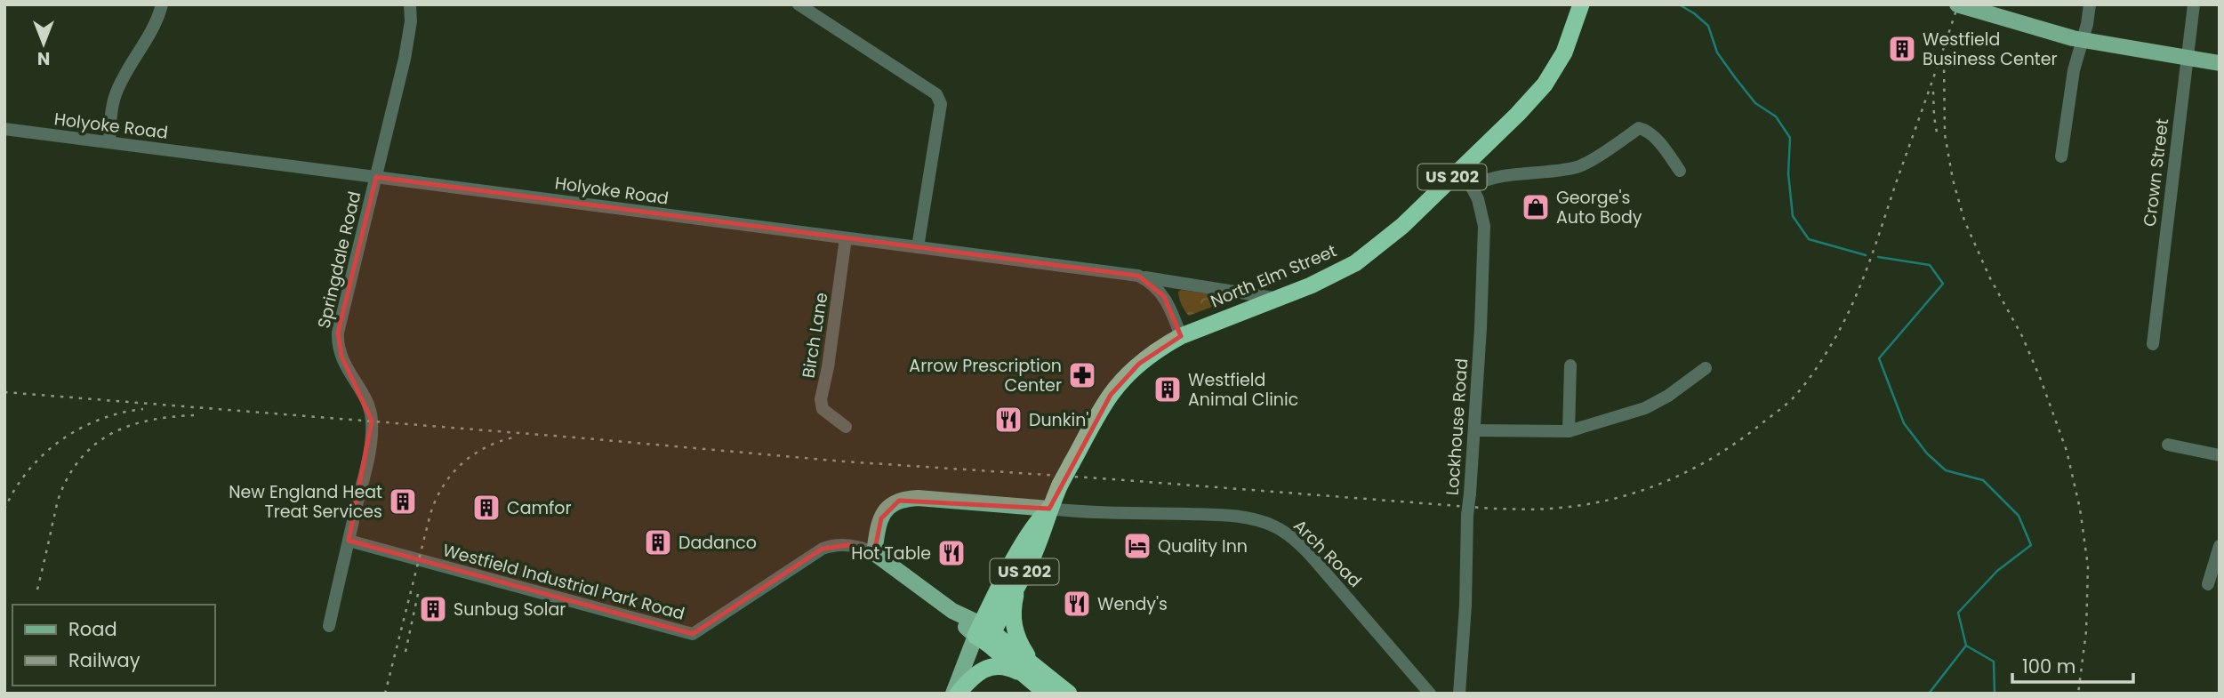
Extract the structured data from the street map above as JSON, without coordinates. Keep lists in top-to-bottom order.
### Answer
{
  "streets": {
    "highway": ["US 202", "North Elm Street"],
    "street": [
      "Holyoke Road",
      "Crown Street",
      "Springdale Road",
      "Birch Lane",
      "Lockhouse Road",
      "Arch Road",
      "Westfield Industrial Park Road"
    ]
  },
  "crossings": [
    ["Holyoke Road", "Springdale Road"],
    ["Holyoke Road", "North Elm Street"],
    ["Holyoke Road", "Birch Lane"],
    ["US 202", "North Elm Street"],
    ["US 202", "Arch Road"],
    ["Springdale Road", "Westfield Industrial Park Road"],
    ["North Elm Street", "Lockhouse Road"],
    ["North Elm Street", "Arch Road"]
  ],
  "places": {
    "building": [
      "Westfield Business Center",
      "Westfield Animal Clinic",
      "New England Heat Treat Services",
      "Camfor",
      "Dadanco",
      "Sunbug Solar"
    ],
    "shop": ["George's Auto Body"],
    "pharmacy": ["Arrow Prescription Center"],
    "restaurant": ["Dunkin'", "Hot Table", "Wendy's"],
    "hotel": ["Quality Inn"]
  },
  "legend": ["Road", "Railway"],
  "scale_bar": "100 m",
  "north": "bottom"
}
